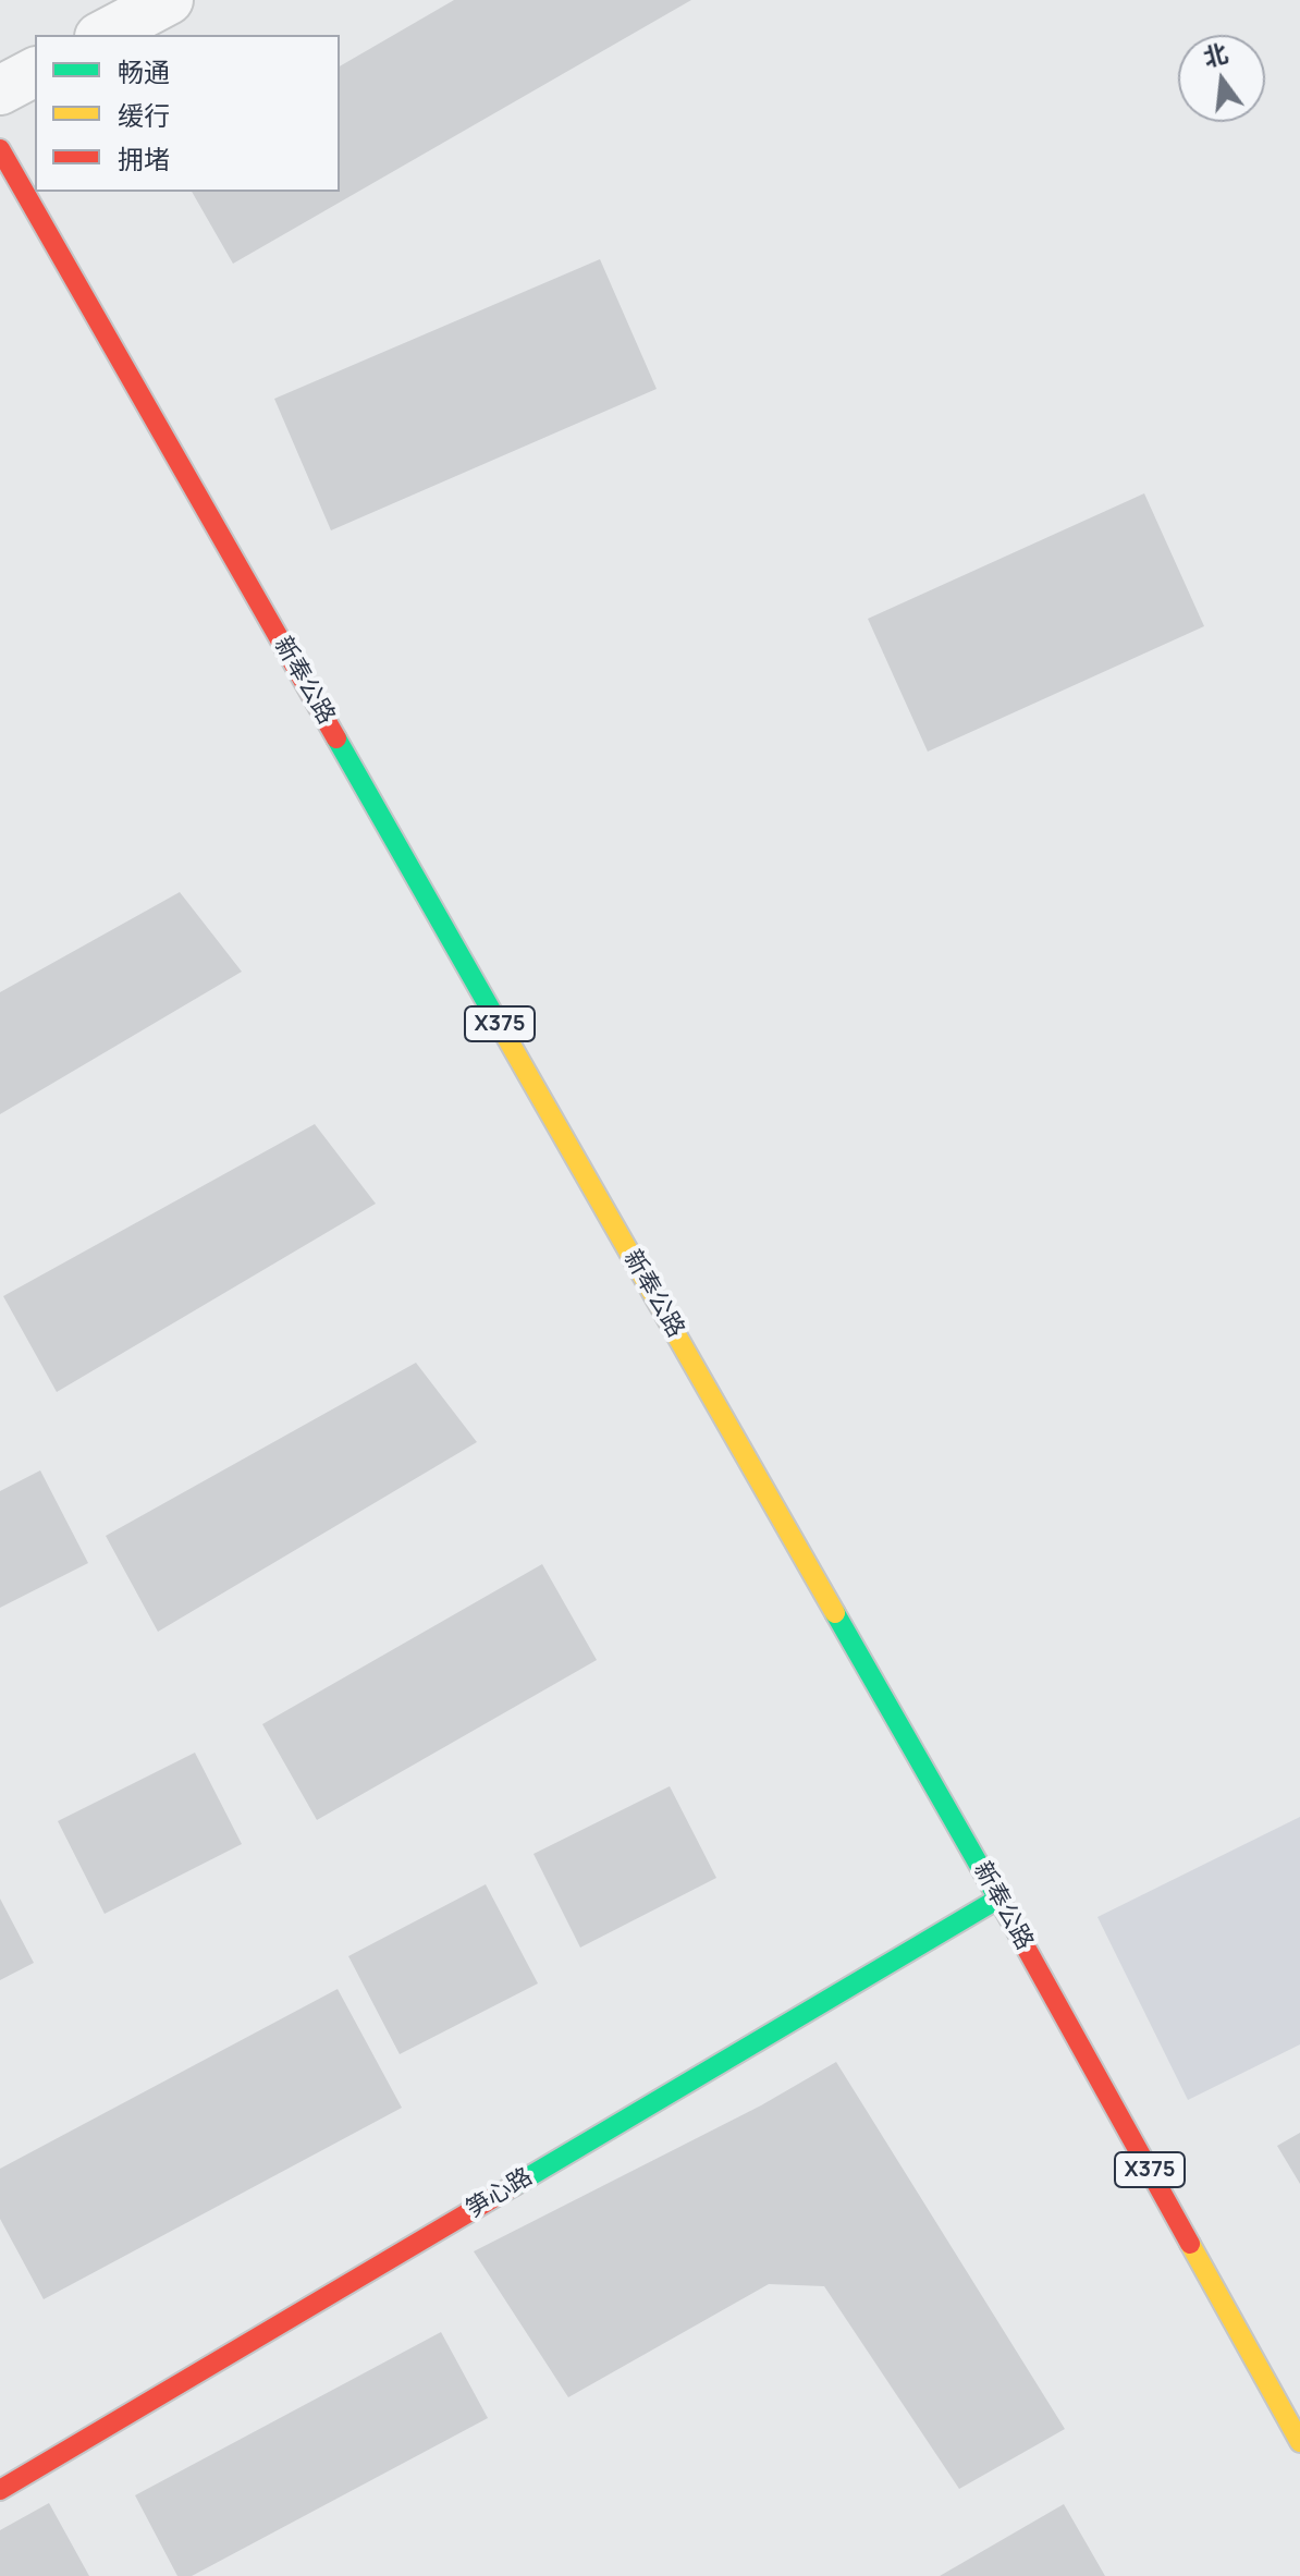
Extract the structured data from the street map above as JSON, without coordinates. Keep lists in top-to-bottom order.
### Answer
{
  "streets": {
    "main road": ["新奉公路", "X375", "笋心路"]
  },
  "crossings": [
    ["新奉公路", "笋心路"]
  ],
  "legend": ["畅通", "缓行", "拥堵"],
  "north": "top"
}
